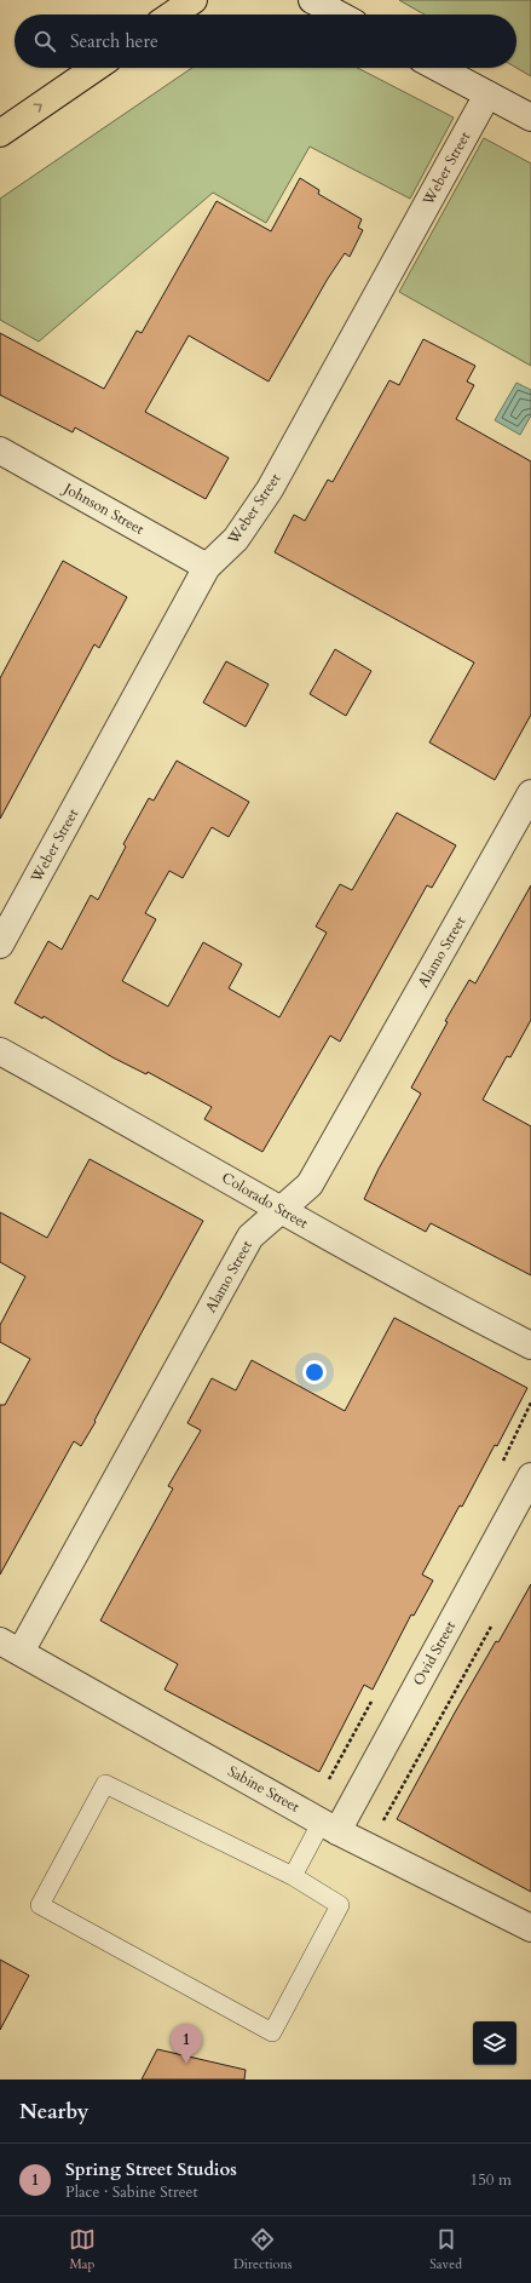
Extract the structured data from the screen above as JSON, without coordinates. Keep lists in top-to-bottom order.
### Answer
{
  "streets": {
    "street": [
      "Weber Street",
      "Johnson Street",
      "Alamo Street",
      "Colorado Street",
      "Ovid Street",
      "Sabine Street"
    ]
  },
  "crossings": [
    ["Weber Street", "Johnson Street"],
    ["Alamo Street", "Colorado Street"],
    ["Alamo Street", "Sabine Street"],
    ["Ovid Street", "Sabine Street"]
  ],
  "page": {
    "search": "Search here",
    "pins": "1",
    "heading": "Nearby",
    "list": [
      {
        "mark": "1",
        "name": "Spring Street Studios",
        "note": "Place · Sabine Street",
        "value": "150 m"
      }
    ],
    "nav": ["Map", "Directions", "Saved"]
  }
}
